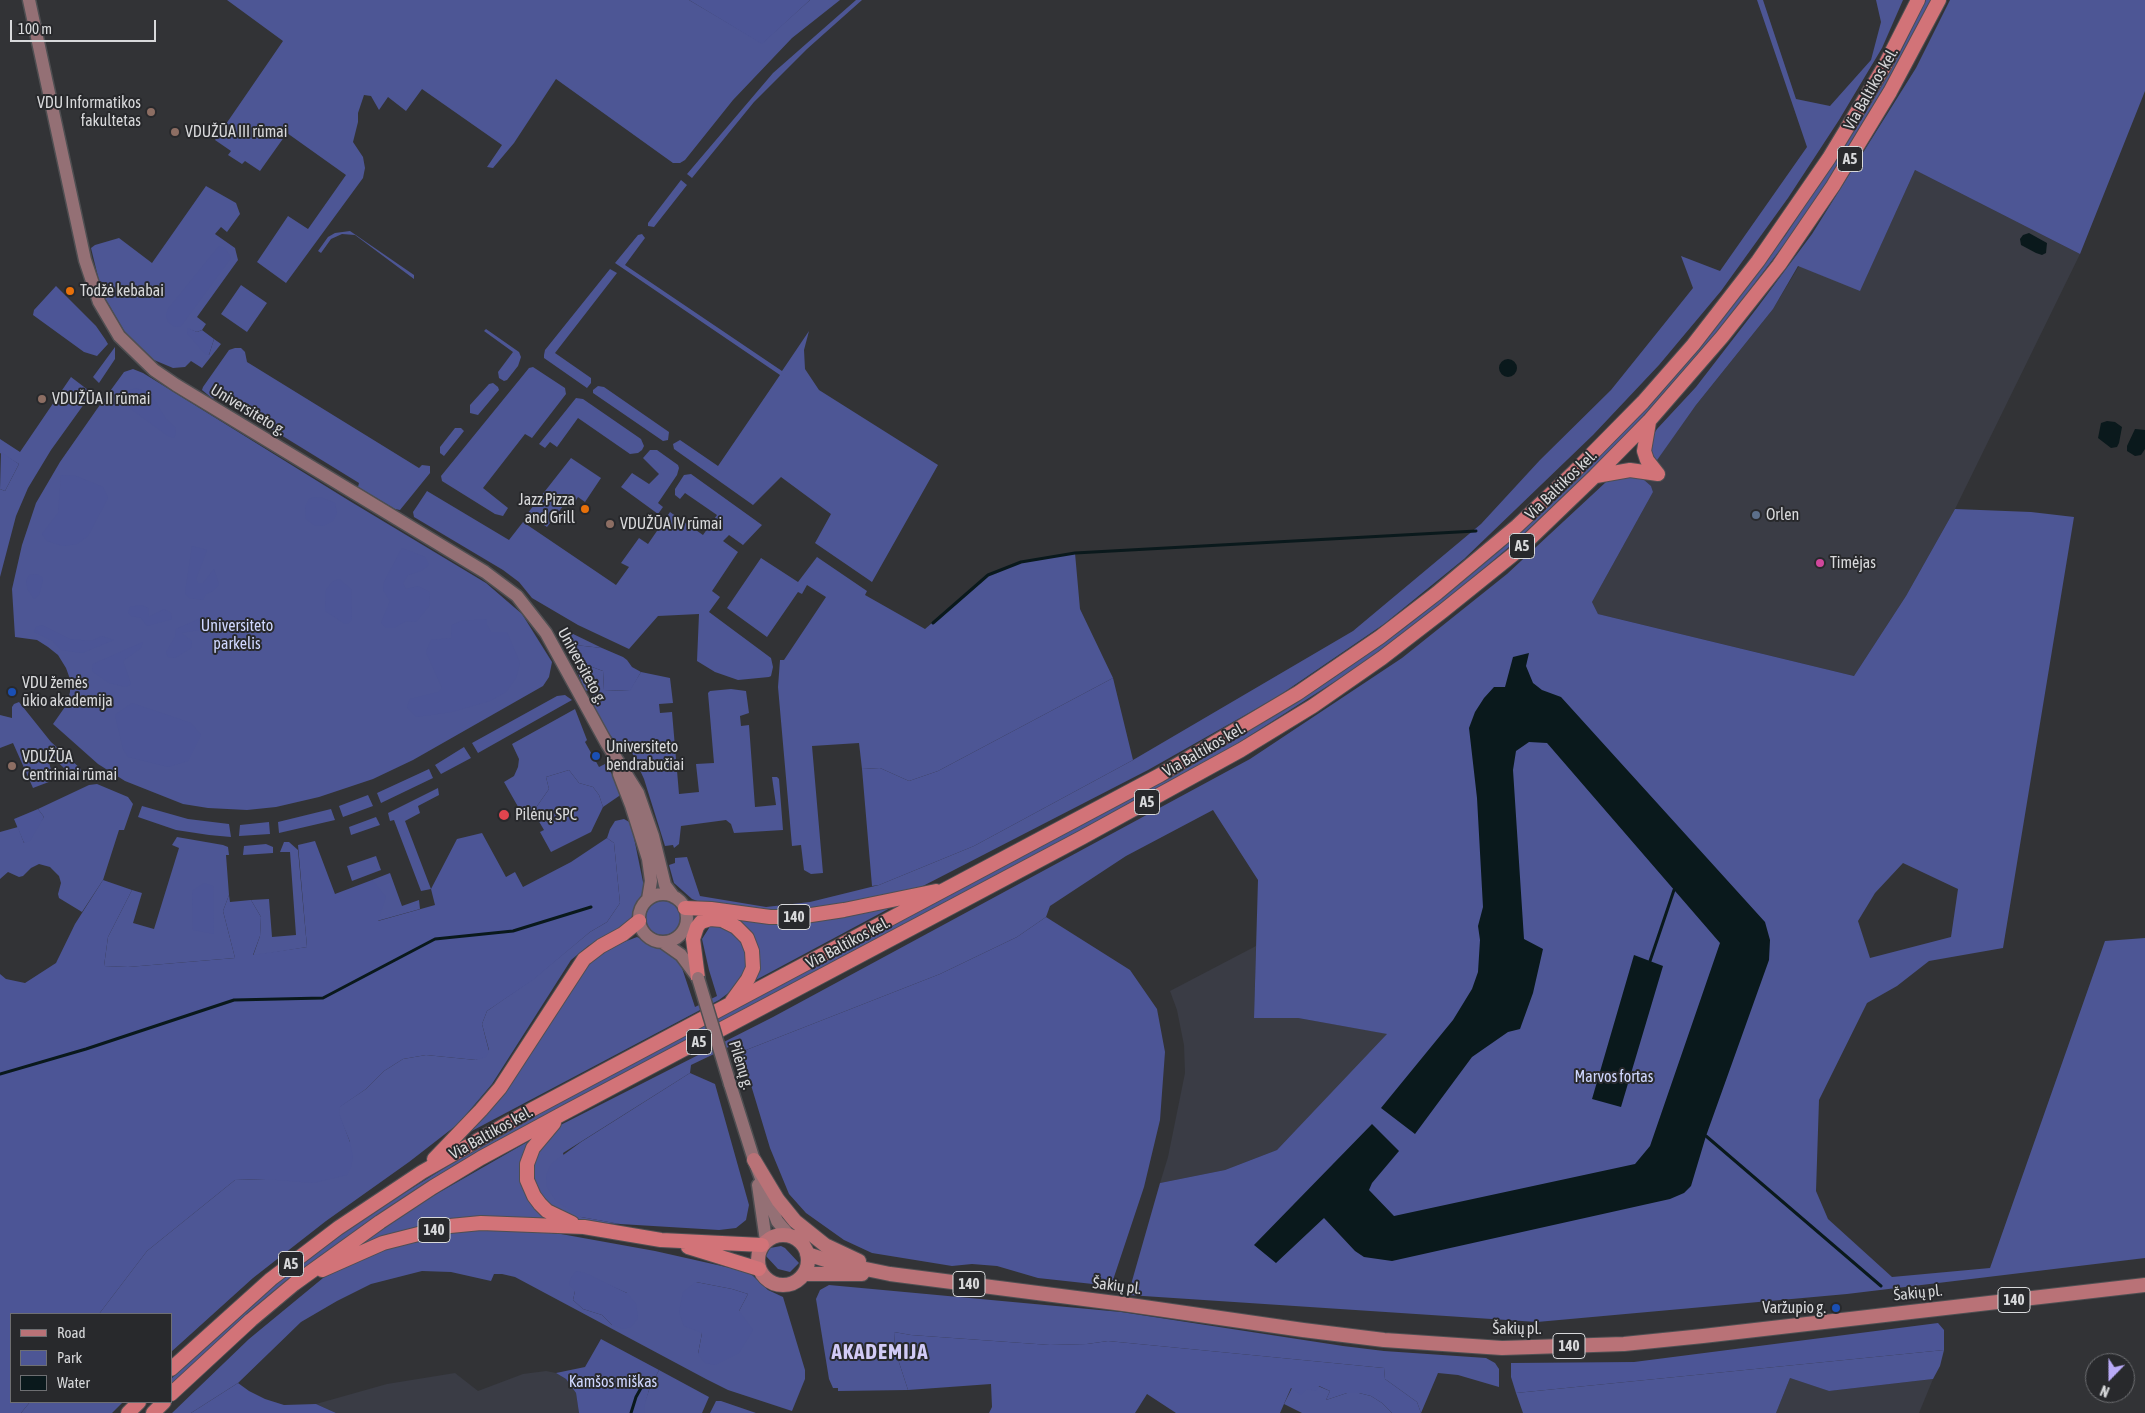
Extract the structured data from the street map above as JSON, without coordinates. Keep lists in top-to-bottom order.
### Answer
{
  "streets": {
    "highway": ["Via Baltikos kel.", "A5", "140"],
    "main road": ["Universiteto g.", "Pilėnų g.", "Šakių pl."]
  },
  "crossings": [
    ["Via Baltikos kel.", "140"],
    ["Universiteto g.", "140"],
    ["Universiteto g.", "Pilėnų g."],
    ["140", "Pilėnų g."],
    ["140", "Šakių pl."],
    ["Pilėnų g.", "Šakių pl."]
  ],
  "districts": ["AKADEMIJA"],
  "parks": ["Universiteto parkelis", "Marvos fortas", "Kamšos miškas"],
  "places": [
    "VDU Informatikos fakultetas",
    "VDUŽŪA III rūmai",
    "Todžė kebabai",
    "VDUŽŪA II rūmai",
    "Jazz Pizza and Grill",
    "Orlen",
    "VDUŽŪA IV rūmai",
    "Timėjas",
    "VDU žemės ūkio akademija",
    "Universiteto bendrabučiai",
    "VDUŽŪA Centriniai rūmai",
    "Pilėnų SPC",
    "Varžupio g."
  ],
  "legend": ["Road", "Park", "Water"],
  "scale_bar": "100 m",
  "north": "bottom"
}
